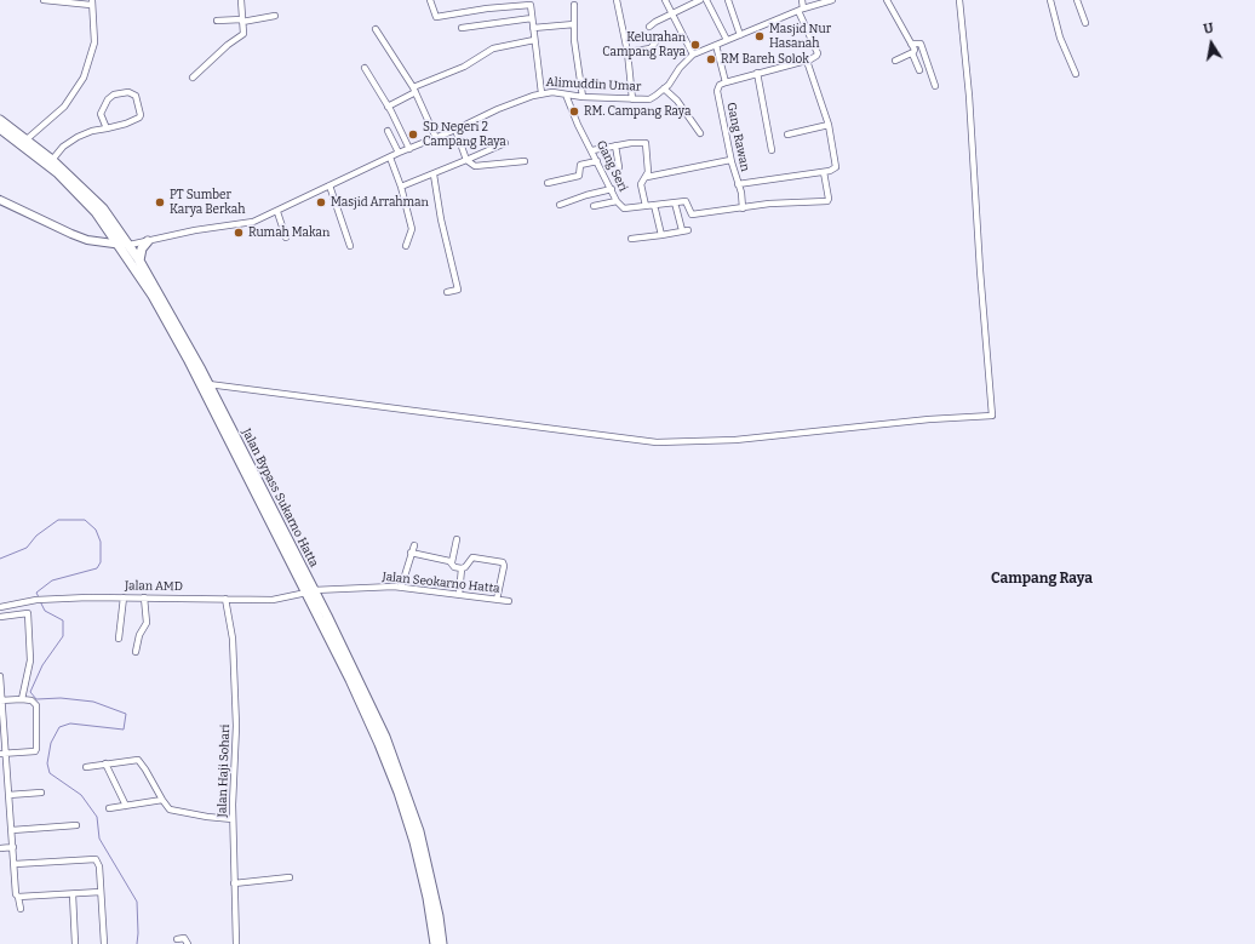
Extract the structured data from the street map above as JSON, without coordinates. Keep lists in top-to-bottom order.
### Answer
{
  "streets": {
    "highway": ["Jalan Bypass Sukarno Hatta"],
    "main road": ["Alimuddin Umar"],
    "street": [
      "Gang Rawan",
      "Gang Seri",
      "Jalan Seokarno Hatta",
      "Jalan AMD",
      "Jalan Haji Sohari"
    ]
  },
  "crossings": [
    ["Alimuddin Umar", "Gang Rawan"],
    ["Alimuddin Umar", "Gang Seri"],
    ["Alimuddin Umar", "Jalan Bypass Sukarno Hatta"],
    ["Jalan Bypass Sukarno Hatta", "Jalan Seokarno Hatta"],
    ["Jalan Bypass Sukarno Hatta", "Jalan AMD"],
    ["Jalan Seokarno Hatta", "Jalan AMD"],
    ["Jalan AMD", "Jalan Haji Sohari"]
  ],
  "districts": ["Campang Raya"],
  "places": [
    "Masjid Nur Hasanah",
    "Kelurahan Campang Raya",
    "RM Bareh Solok",
    "RM. Campang Raya",
    "SD Negeri 2 Campang Raya",
    "PT Sumber Karya Berkah",
    "Masjid Arrahman",
    "Rumah Makan"
  ],
  "north": "top"
}
